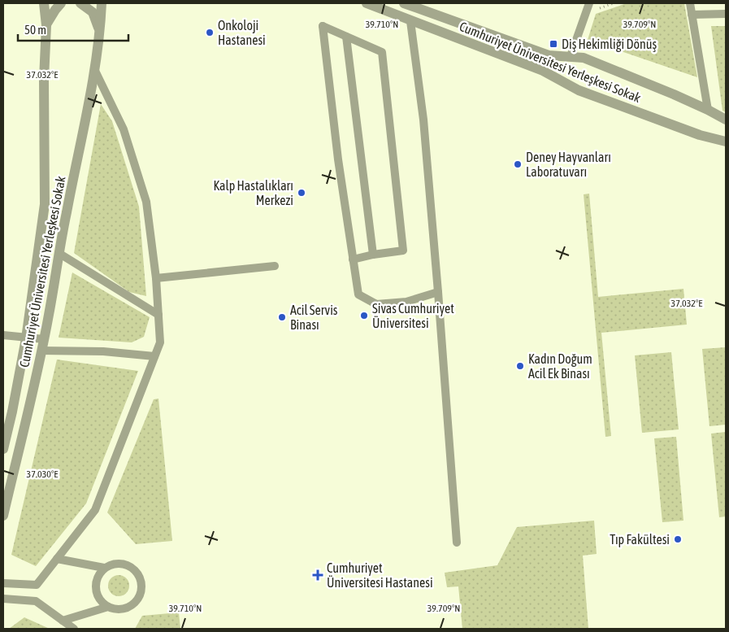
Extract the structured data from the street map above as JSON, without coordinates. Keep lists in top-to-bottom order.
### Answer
{
  "streets": {
    "street": ["Cumhuriyet Üniversitesi Yerleşkesi Sokak"]
  },
  "places": {
    "other": [
      "Onkoloji Hastanesi",
      "Deney Hayvanları Laboratuvarı",
      "Kalp Hastalıkları Merkezi",
      "Sivas Cumhuriyet Üniversitesi",
      "Acil Servis Binası",
      "Kadın Doğum Acil Ek Binası",
      "Tıp Fakültesi"
    ],
    "transit": ["Diş Hekimliği Dönüş"],
    "health": ["Cumhuriyet Üniversitesi Hastanesi"]
  },
  "scale_bar": "50 m",
  "coordinates": [
    "39.710°N",
    "39.709°N",
    "37.032°E",
    "37.030°E"
  ]
}
